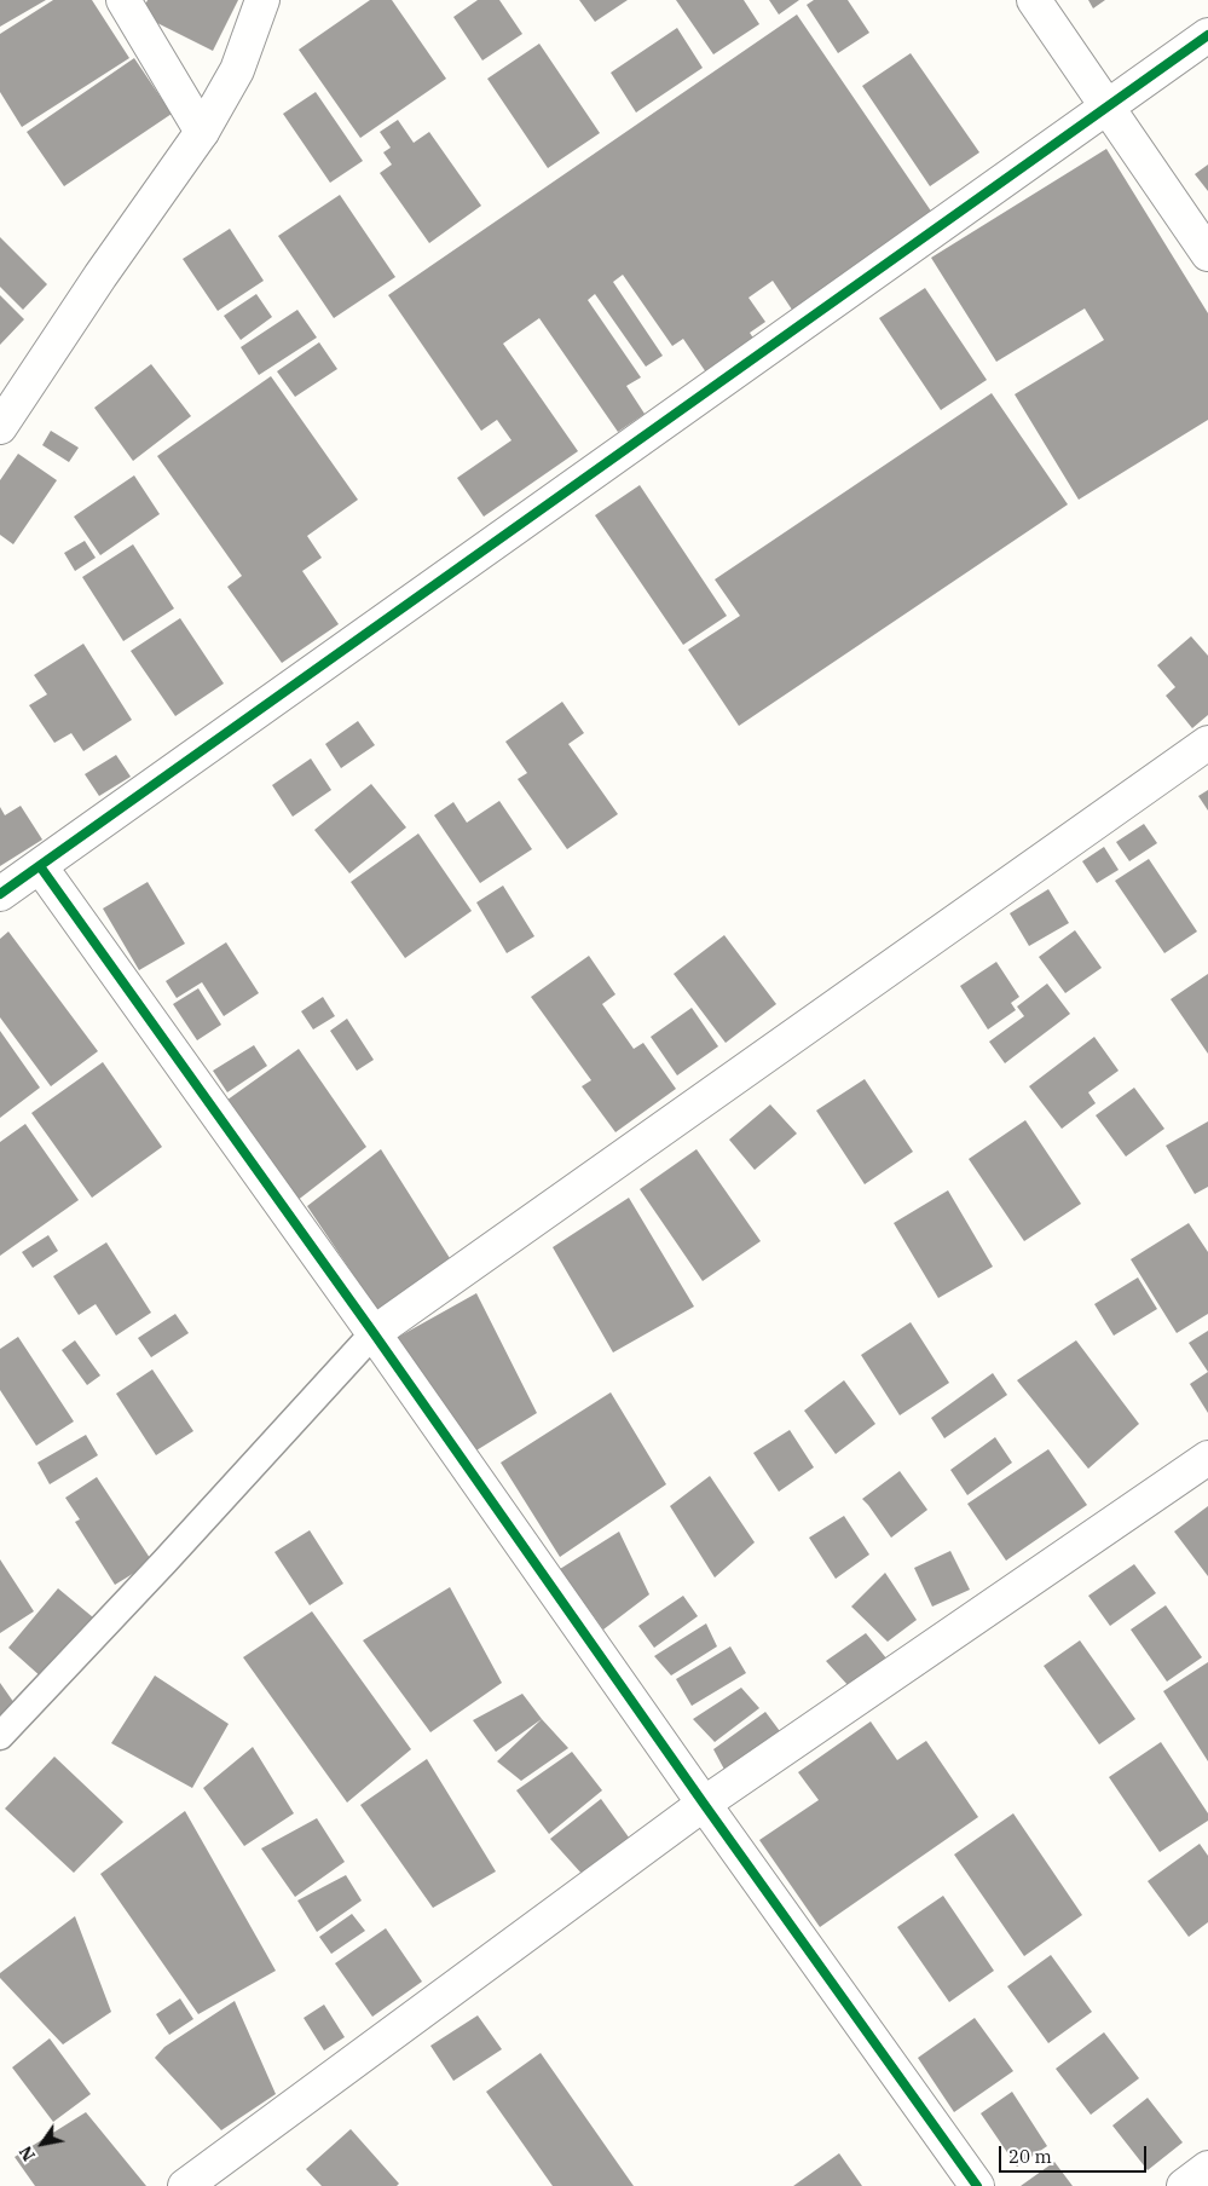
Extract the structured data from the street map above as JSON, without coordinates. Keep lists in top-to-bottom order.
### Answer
{
  "scale_bar": "20 m",
  "north": "bottom left"
}
